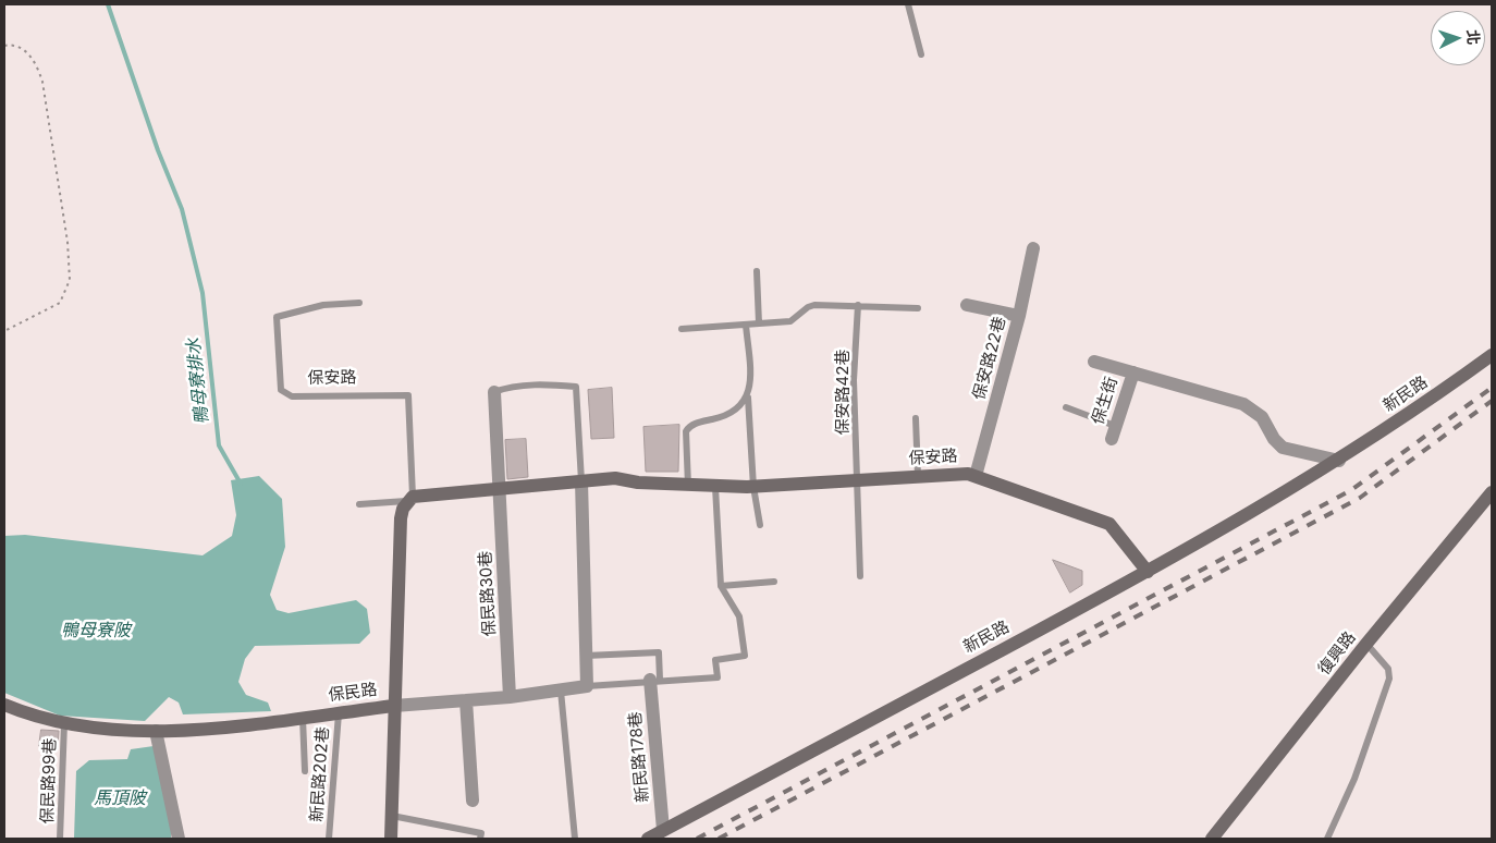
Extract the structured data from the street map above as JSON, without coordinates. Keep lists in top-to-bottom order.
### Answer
{
  "streets": {
    "street": [
      "保安路22巷",
      "保安路",
      "新民路",
      "保生街",
      "保民路30巷",
      "復興路",
      "保民路",
      "新民路178巷"
    ],
    "lane": ["保安路42巷", "新民路202巷", "保民路99巷"]
  },
  "crossings": [
    ["保安路22巷", "保安路"],
    ["保安路", "保安路42巷"],
    ["保安路", "新民路"],
    ["保安路", "保民路30巷"],
    ["保安路", "保民路"],
    ["新民路", "新民路178巷"],
    ["保民路30巷", "保民路"],
    ["保民路", "新民路202巷"],
    ["保民路", "保民路99巷"]
  ],
  "water": ["鴨母寮排水", "鴨母寮陂", "馬頂陂"],
  "north": "right"
}
